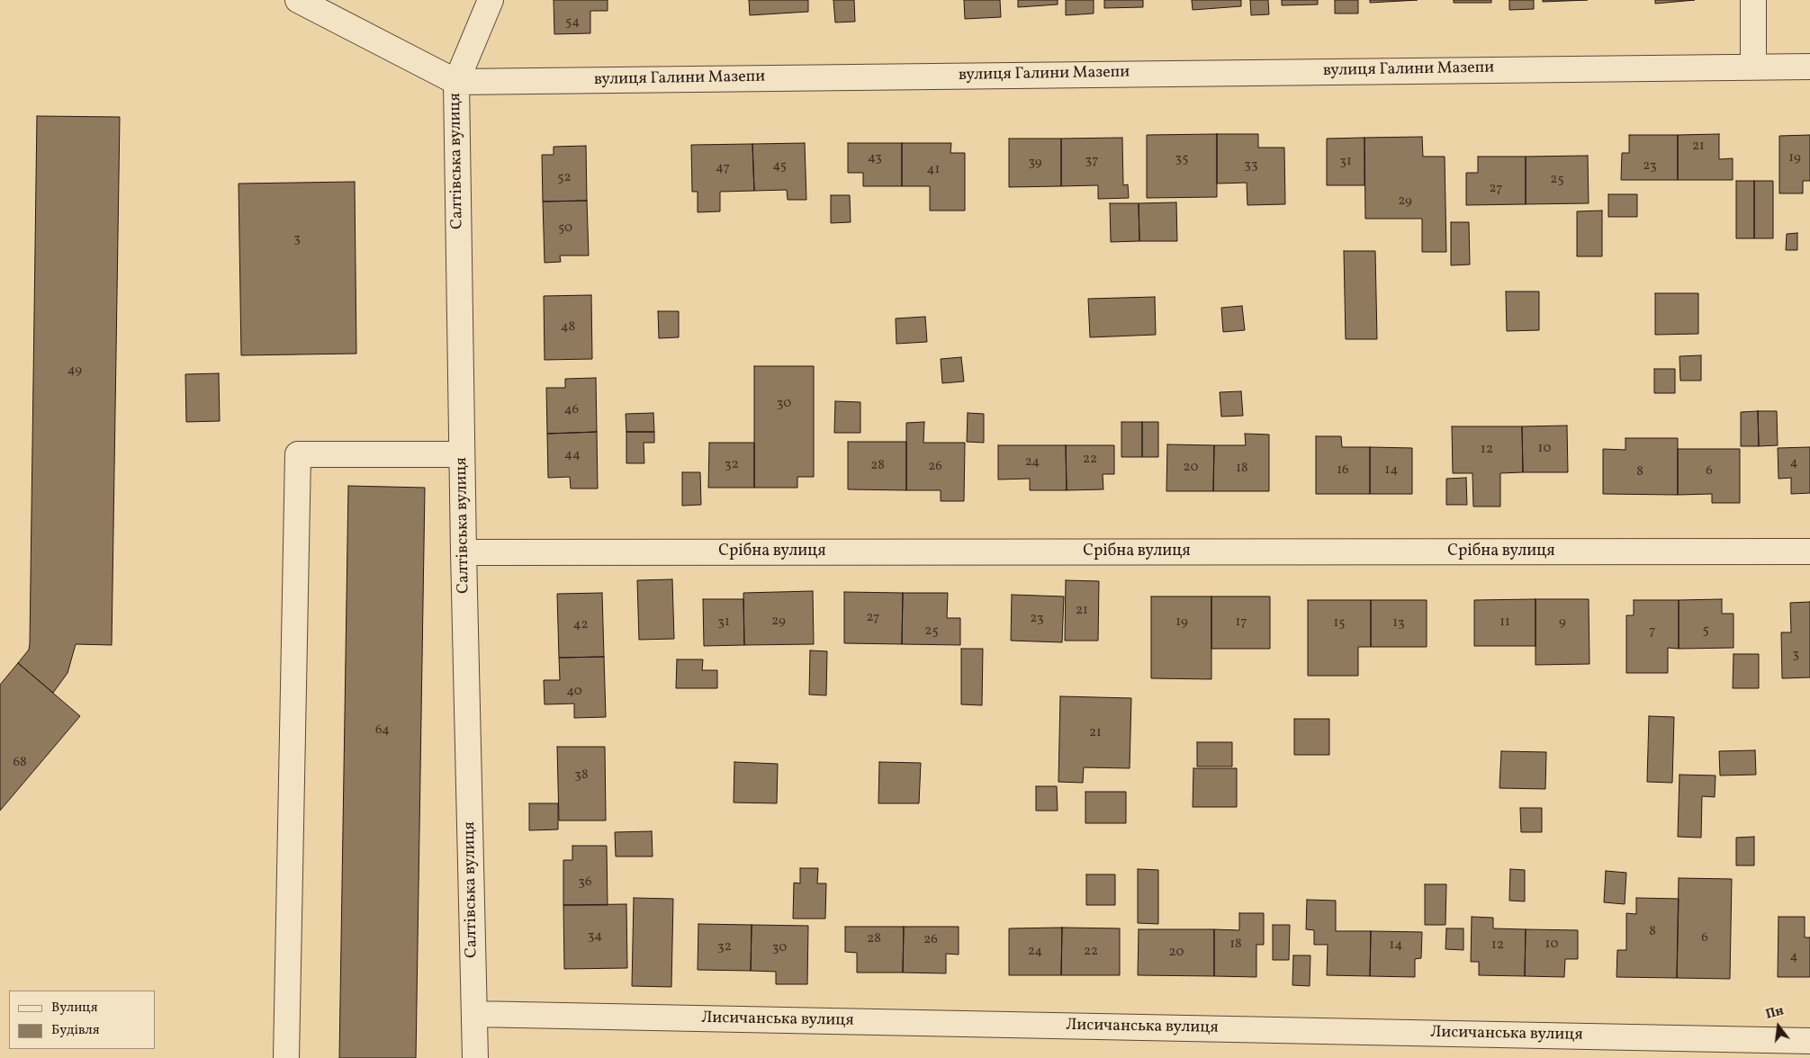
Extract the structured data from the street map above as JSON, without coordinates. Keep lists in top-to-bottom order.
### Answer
{
  "streets": {
    "street": [
      "вулиця Галини Мазепи",
      "Салтівська вулиця",
      "Срібна вулиця",
      "Лисичанська вулиця"
    ]
  },
  "crossings": [
    ["вулиця Галини Мазепи", "Салтівська вулиця"],
    ["Салтівська вулиця", "Срібна вулиця"],
    ["Салтівська вулиця", "Лисичанська вулиця"]
  ],
  "house_numbers": [
    "54",
    "21",
    "43",
    "19",
    "35",
    "37",
    "31",
    "39",
    "33",
    "45",
    "23",
    "47",
    "41",
    "52",
    "25",
    "27",
    "29",
    "50",
    "3",
    "48",
    "49",
    "30",
    "46",
    "10",
    "12",
    "44",
    "22",
    "24",
    "4",
    "32",
    "28",
    "26",
    "20",
    "18",
    "16",
    "14",
    "6",
    "8",
    "21",
    "27",
    "23",
    "29",
    "31",
    "19",
    "17",
    "11",
    "9",
    "15",
    "13",
    "42",
    "5",
    "25",
    "7",
    "3",
    "40",
    "64",
    "21",
    "68",
    "38",
    "36",
    "8",
    "34",
    "6",
    "28",
    "26",
    "18",
    "10",
    "14",
    "12",
    "32",
    "30",
    "24",
    "22",
    "20",
    "4"
  ],
  "legend": ["Вулиця", "Будівля"],
  "north": "top"
}
